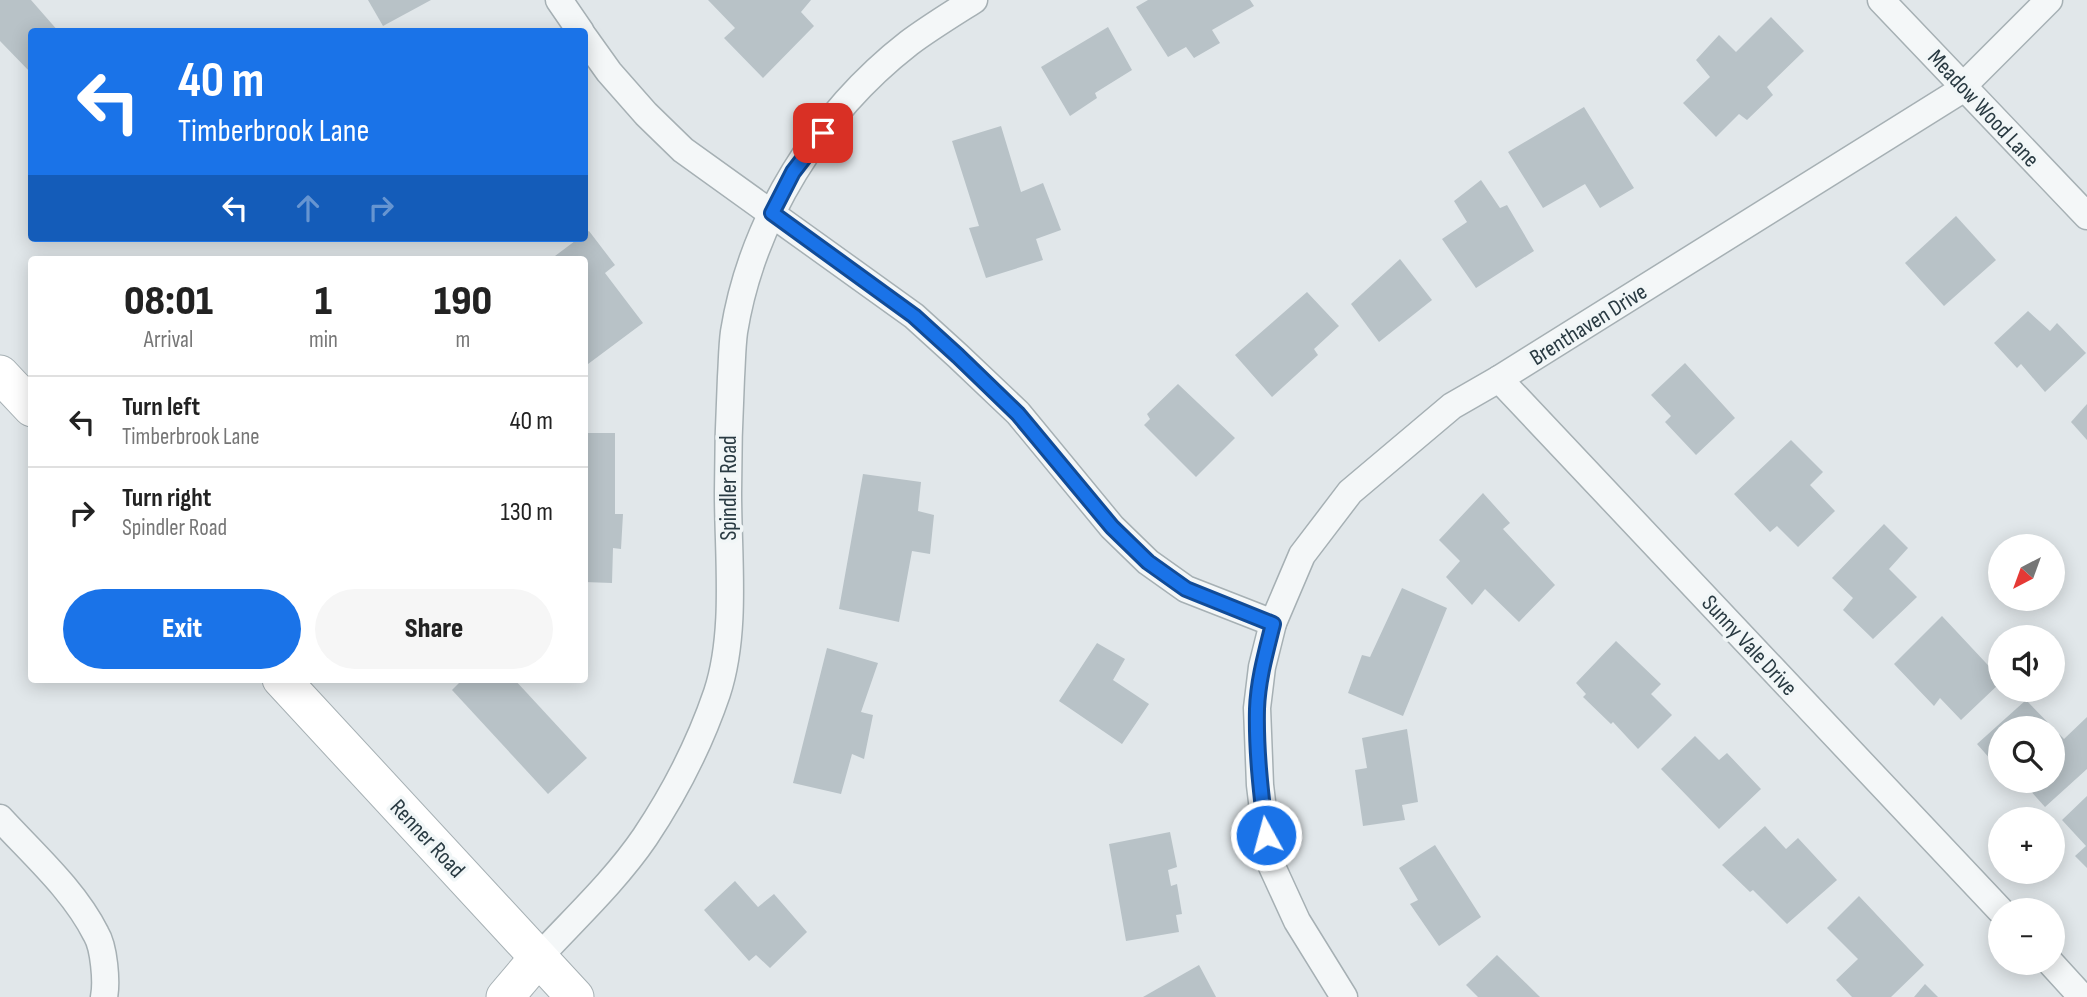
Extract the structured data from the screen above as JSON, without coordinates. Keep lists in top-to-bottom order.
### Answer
{
  "streets": {
    "main road": ["Spindler Road", "Renner Road"],
    "street": ["Meadow Wood Lane", "Brenthaven Drive", "Sunny Vale Drive"]
  },
  "crossings": [
    ["Meadow Wood Lane", "Brenthaven Drive"],
    ["Brenthaven Drive", "Sunny Vale Drive"],
    ["Spindler Road", "Renner Road"]
  ],
  "north": "bottom left",
  "page": {
    "turn": ["40 m", "Timberbrook Lane"],
    "eta": [
      "08:01",
      "Arrival",
      "1",
      "min",
      "190",
      "m"
    ],
    "list": [
      {
        "name": "Turn left",
        "note": "Timberbrook Lane",
        "value": "40 m"
      },
      {
        "name": "Turn right",
        "note": "Spindler Road",
        "value": "130 m"
      }
    ],
    "map_buttons": ["+", "−"],
    "buttons": ["Exit", "Share"]
  }
}
